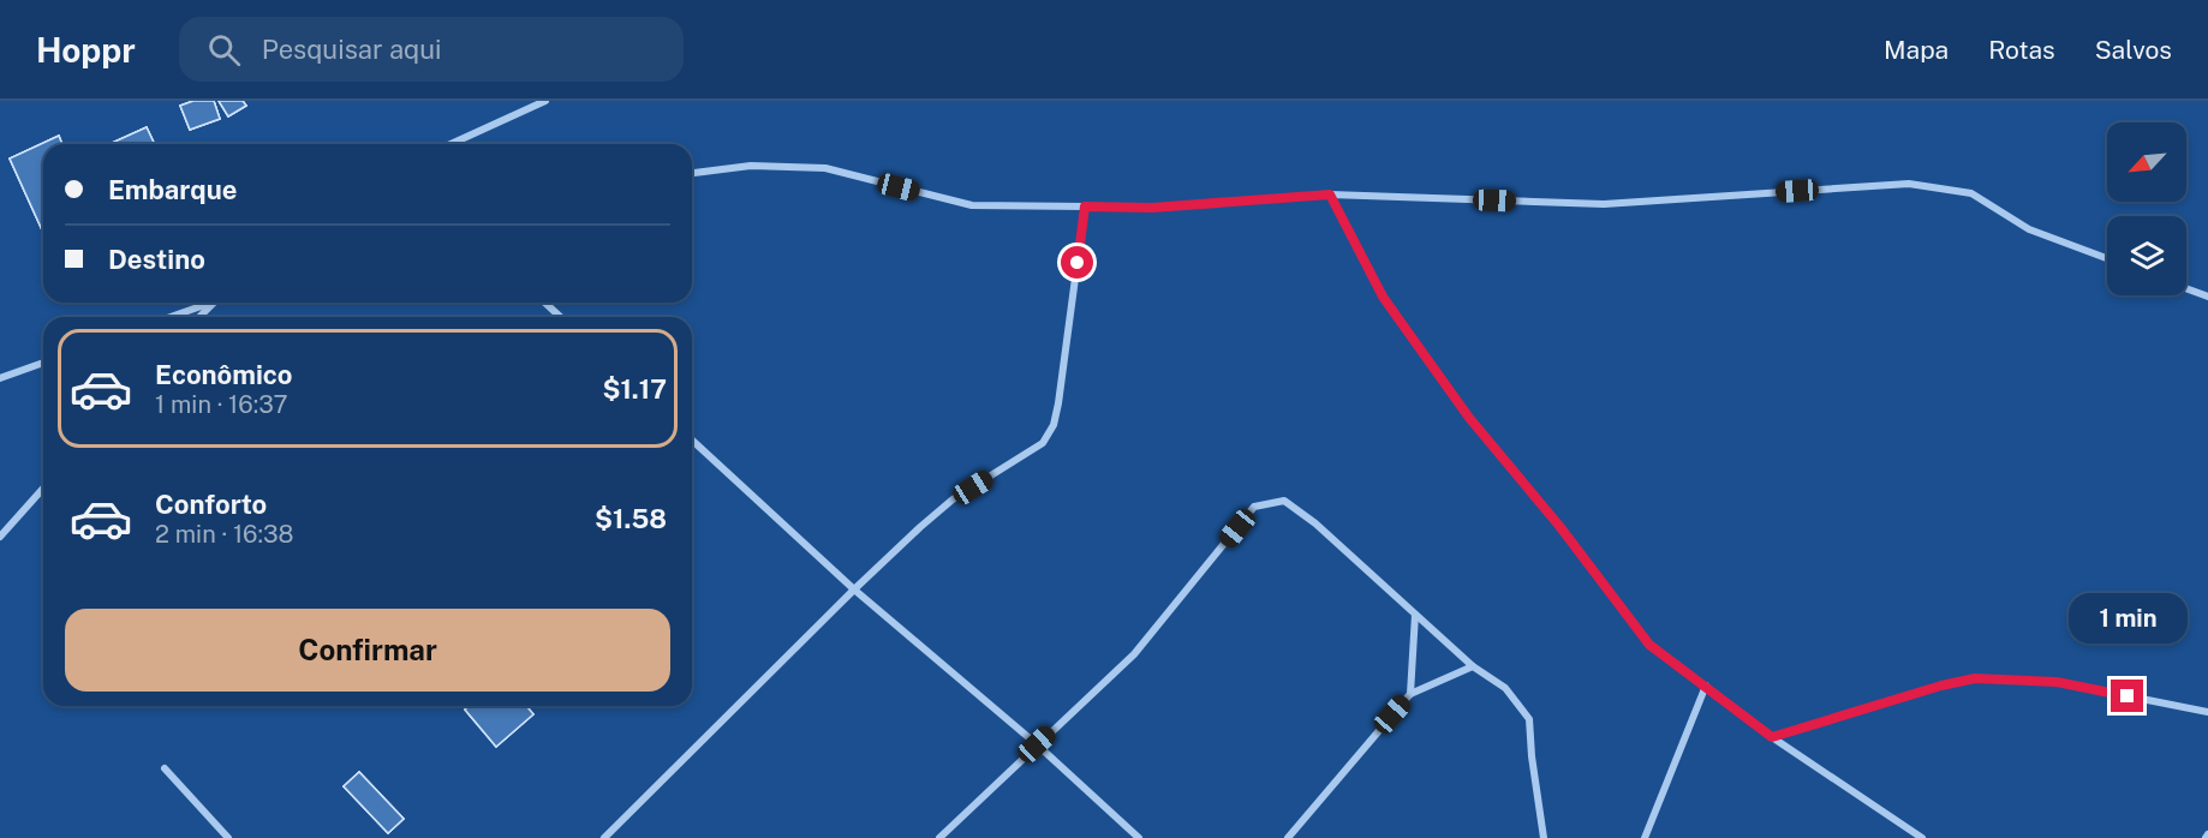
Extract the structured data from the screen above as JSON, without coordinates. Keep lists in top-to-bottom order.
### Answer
{
  "north": "bottom left",
  "page": {
    "header": "Hoppr",
    "search": "Pesquisar aqui",
    "nav": ["Mapa", "Rotas", "Salvos"],
    "banner": ["Embarque", "Destino"],
    "list": [
      {
        "name": "Econômico",
        "note": "1 min · 16:37",
        "value": "$1.17"
      },
      {
        "name": "Conforto",
        "note": "2 min · 16:38",
        "value": "$1.58"
      }
    ],
    "bubble": "1 min",
    "buttons": "Confirmar"
  }
}
